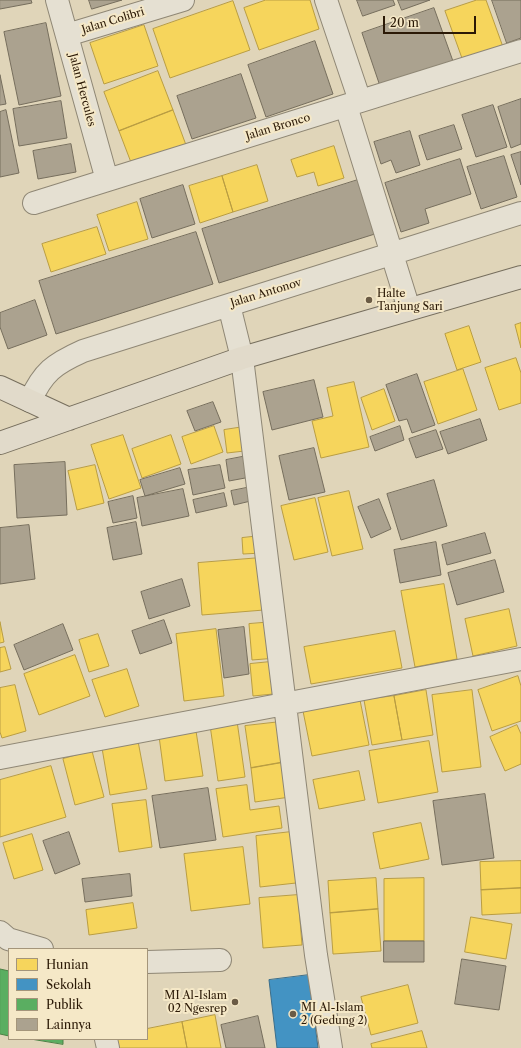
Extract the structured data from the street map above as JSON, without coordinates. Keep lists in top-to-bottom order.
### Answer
{
  "streets": {
    "street": [
      "Jalan Colibri",
      "Jalan Hercules",
      "Jalan Bronco",
      "Jalan Antonov"
    ]
  },
  "crossings": [
    ["Jalan Colibri", "Jalan Hercules"],
    ["Jalan Hercules", "Jalan Bronco"]
  ],
  "places": ["Halte Tanjung Sari", "MI Al-Islam 02 Ngesrep", "MI Al-Islam 2 (Gedung 2)"],
  "legend": [
    "Hunian",
    "Sekolah",
    "Publik",
    "Lainnya"
  ],
  "scale_bar": "20 m"
}
